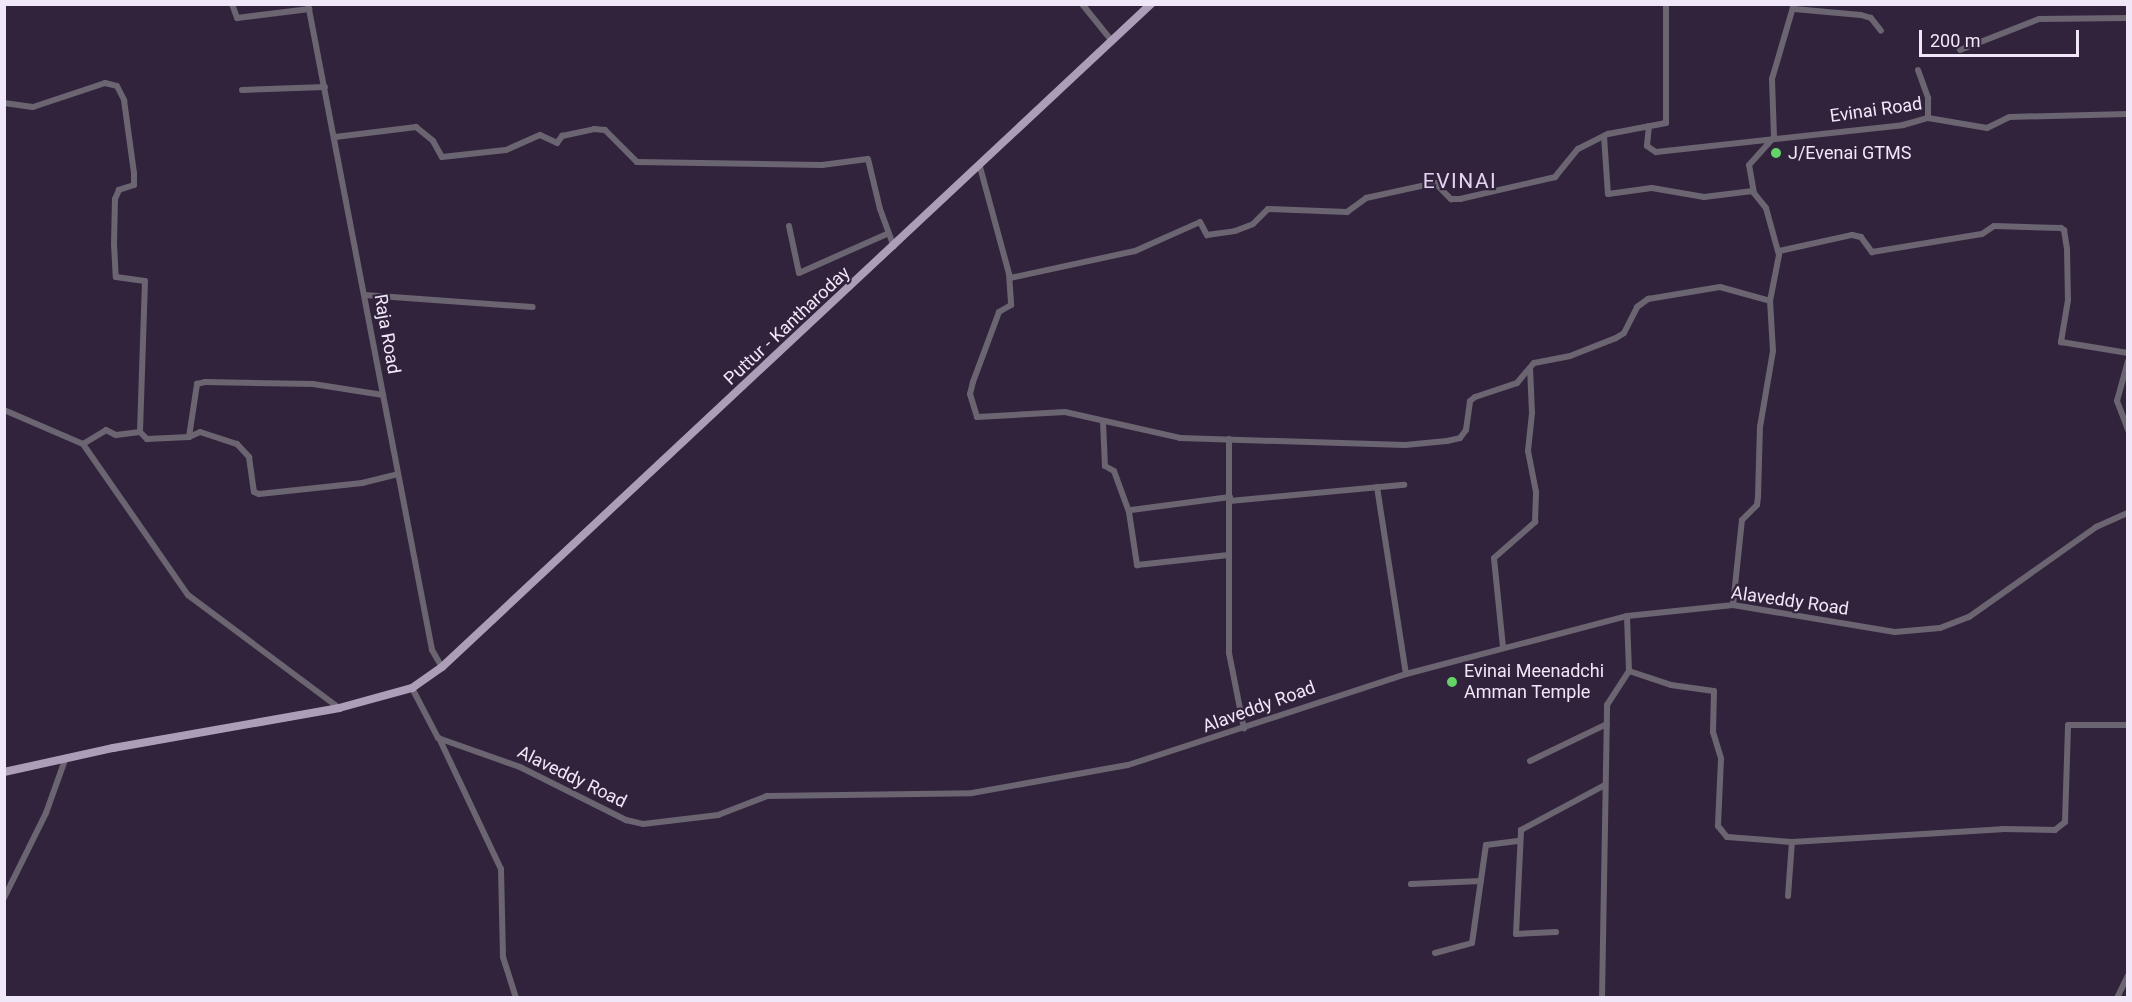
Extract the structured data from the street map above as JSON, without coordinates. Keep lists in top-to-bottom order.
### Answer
{
  "streets": {
    "main road": ["Puttur - Kantharoday"],
    "street": ["Evinai Road", "Raja Road", "Alaveddy Road"]
  },
  "crossings": [
    ["Puttur - Kantharoday", "Raja Road"]
  ],
  "districts": ["EVINAI"],
  "places": ["J/Evenai GTMS", "Evinai Meenadchi Amman Temple"],
  "scale_bar": "200 m"
}
